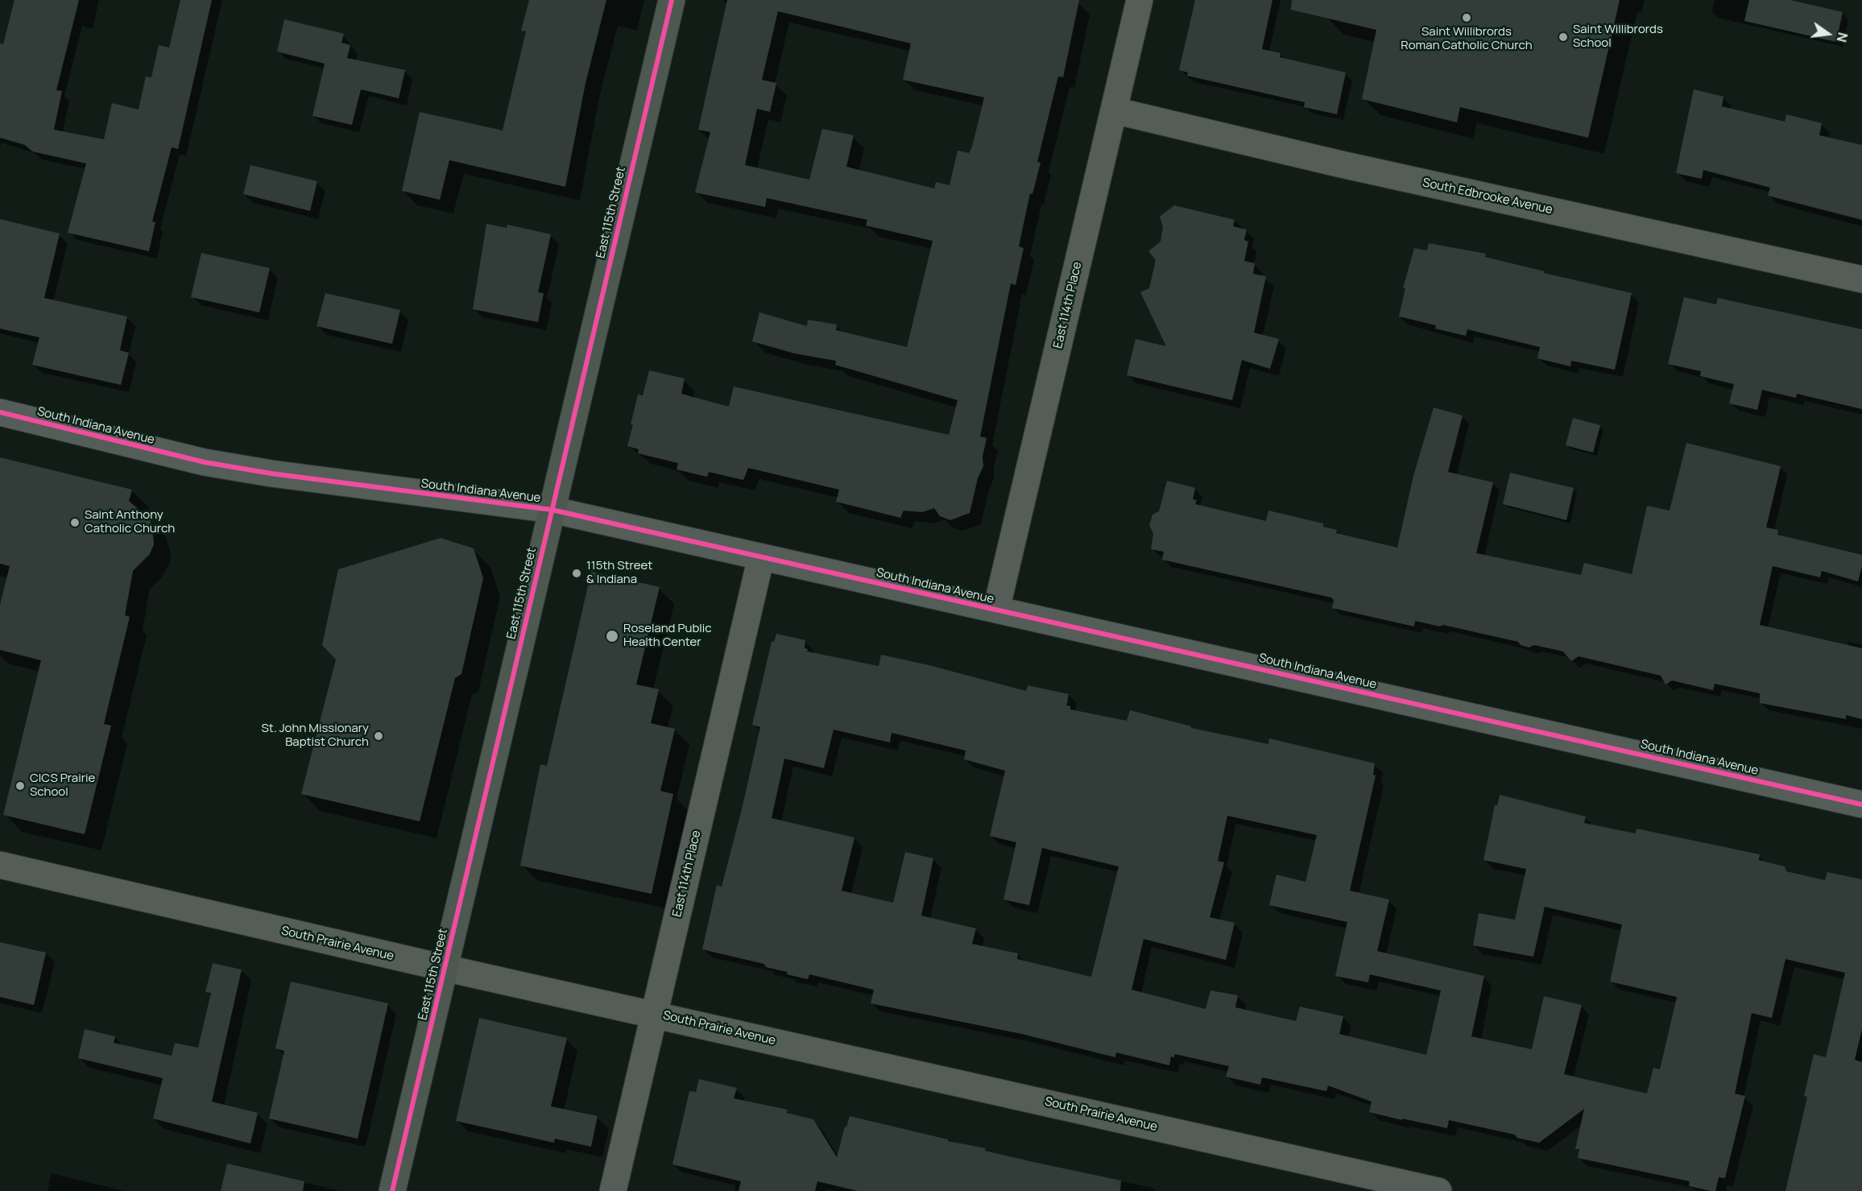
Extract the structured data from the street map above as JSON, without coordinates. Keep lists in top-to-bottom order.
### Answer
{
  "streets": {
    "street": [
      "South Edbrooke Avenue",
      "East 115th Street",
      "East 114th Place",
      "South Indiana Avenue",
      "South Prairie Avenue"
    ]
  },
  "crossings": [
    ["South Edbrooke Avenue", "East 114th Place"],
    ["East 115th Street", "South Indiana Avenue"],
    ["East 115th Street", "South Prairie Avenue"],
    ["East 114th Place", "South Indiana Avenue"],
    ["East 114th Place", "South Prairie Avenue"]
  ],
  "places": [
    "Saint Willibrords Roman Catholic Church",
    "Saint Willibrords School",
    "Saint Anthony Catholic Church",
    "115th Street & Indiana",
    "Roseland Public Health Center",
    "St. John Missionary Baptist Church",
    "CICS Prairie School"
  ],
  "north": "right"
}
